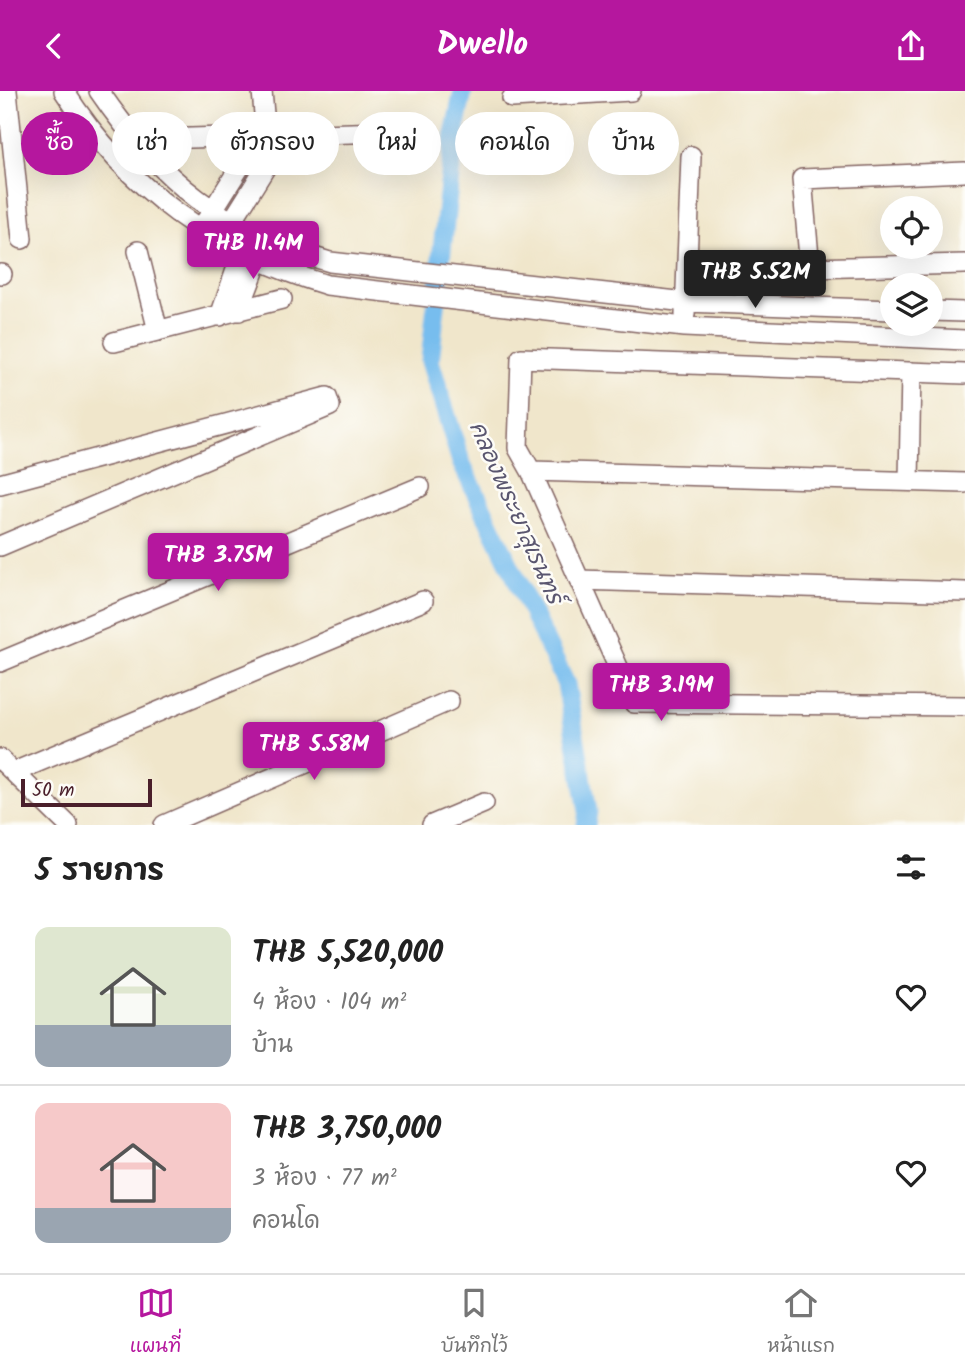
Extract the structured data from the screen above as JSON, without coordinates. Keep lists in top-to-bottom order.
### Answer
{
  "water": ["คลองพระยาสุเรนทร์"],
  "scale_bar": "50 m",
  "page": {
    "header": "Dwello",
    "chip": [
      "ซื้อ",
      "เช่า",
      "ตัวกรอง",
      "ใหม่",
      "คอนโด",
      "บ้าน"
    ],
    "price": [
      "THB 11.4M",
      "THB 5.52M",
      "THB 3.75M",
      "THB 3.19M",
      "THB 5.58M"
    ],
    "scale": "50 m",
    "heading": "5 รายการ",
    "list": [
      {
        "name": "THB 5,520,000",
        "note": "4 ห้อง · 104 m² · บ้าน"
      },
      {
        "name": "THB 3,750,000",
        "note": "3 ห้อง · 77 m² · คอนโด"
      }
    ],
    "tabs": ["แผนที่", "บันทึกไว้", "หน้าแรก"]
  }
}
